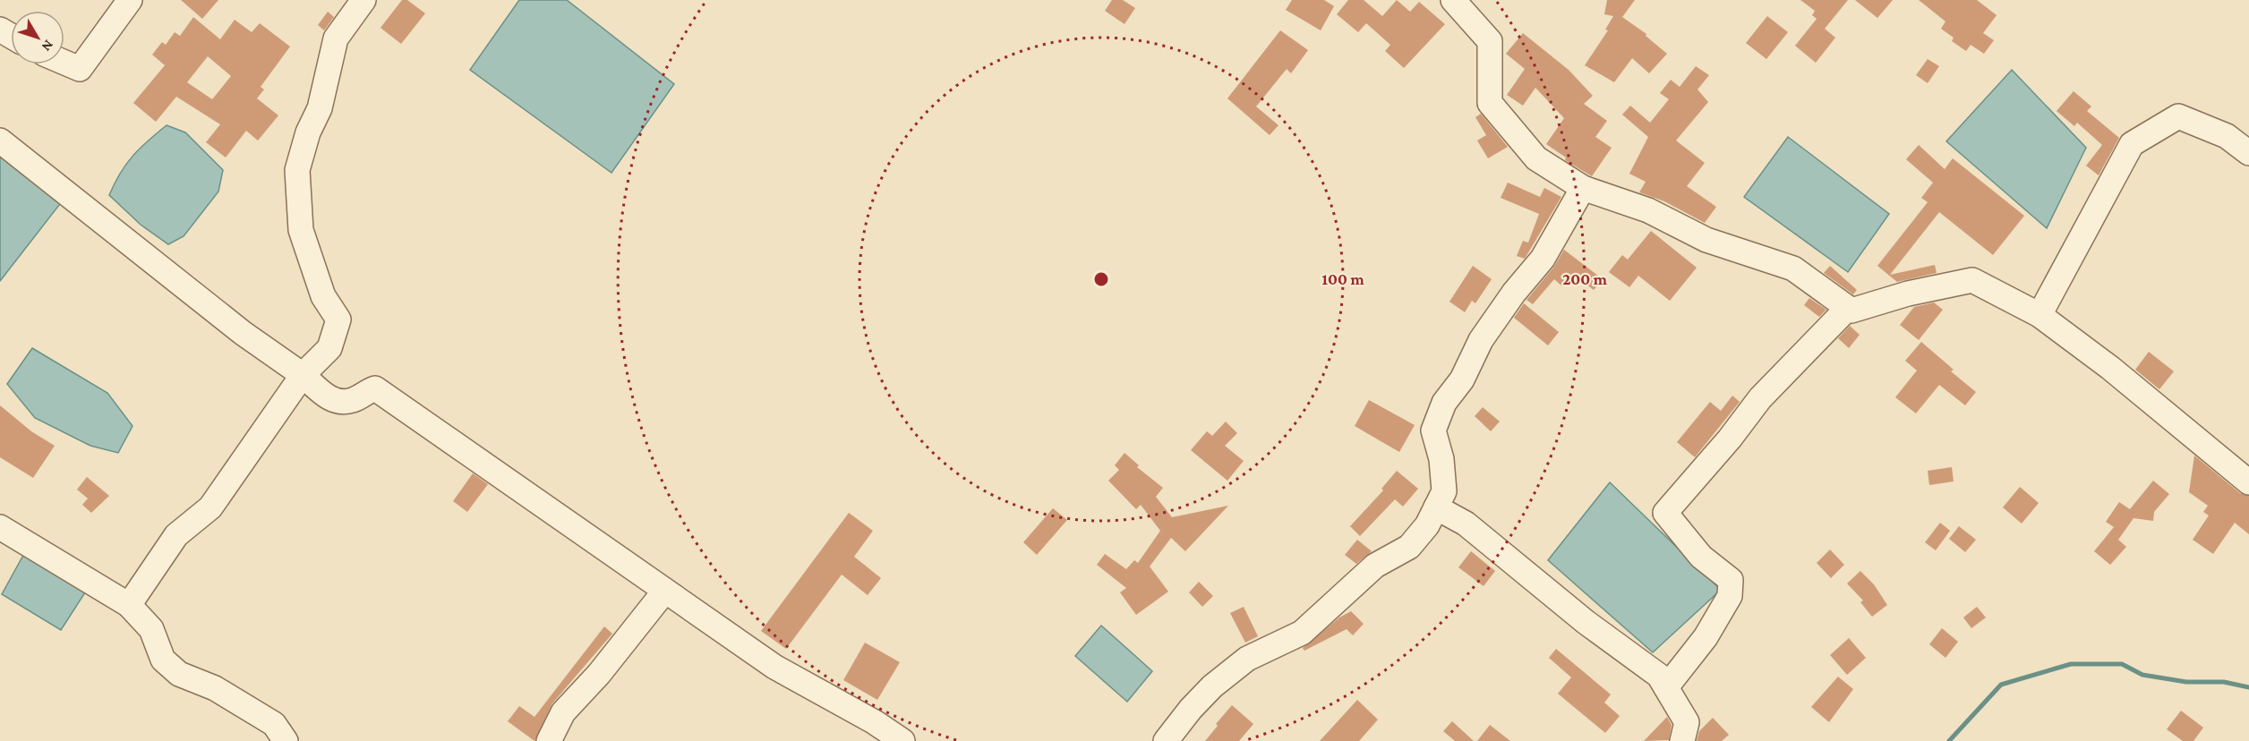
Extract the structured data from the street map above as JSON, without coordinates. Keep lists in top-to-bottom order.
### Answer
{
  "north": "bottom right",
  "rings": ["100 m", "200 m"]
}
